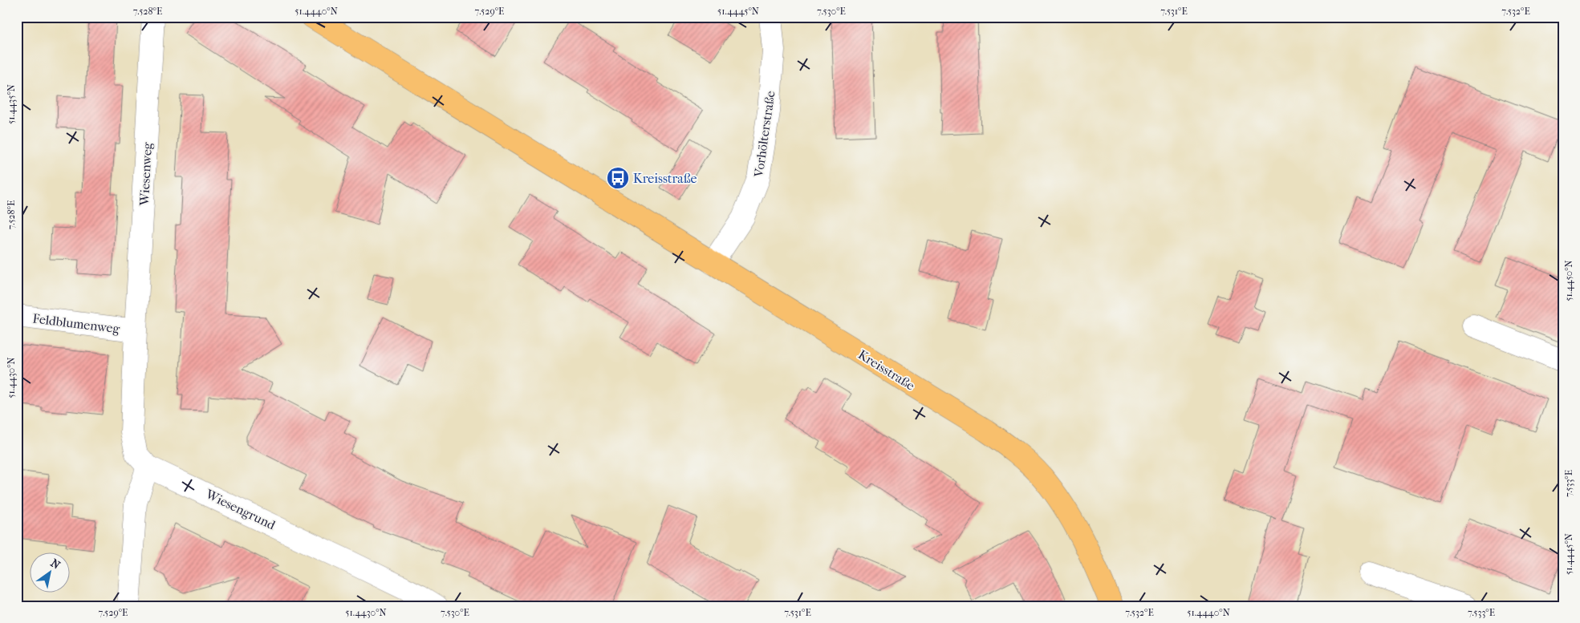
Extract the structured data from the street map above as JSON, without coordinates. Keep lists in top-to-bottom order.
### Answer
{
  "streets": {
    "main road": ["Kreisstraße"],
    "street": [
      "Vorhölterstraße",
      "Wiesenweg",
      "Feldblumenweg",
      "Wiesengrund"
    ]
  },
  "crossings": [
    ["Vorhölterstraße", "Kreisstraße"],
    ["Wiesenweg", "Feldblumenweg"],
    ["Wiesenweg", "Wiesengrund"],
    ["Feldblumenweg", "Wiesengrund"]
  ],
  "places": {
    "bus stop": ["Kreisstraße"]
  },
  "north": "top right",
  "coordinates": [
    "7.528°E",
    "51.4440°N",
    "7.529°E",
    "51.4445°N",
    "7.530°E",
    "7.531°E",
    "7.532°E",
    "51.4435°N",
    "51.4450°N",
    "51.4430°N",
    "7.533°E"
  ]
}
